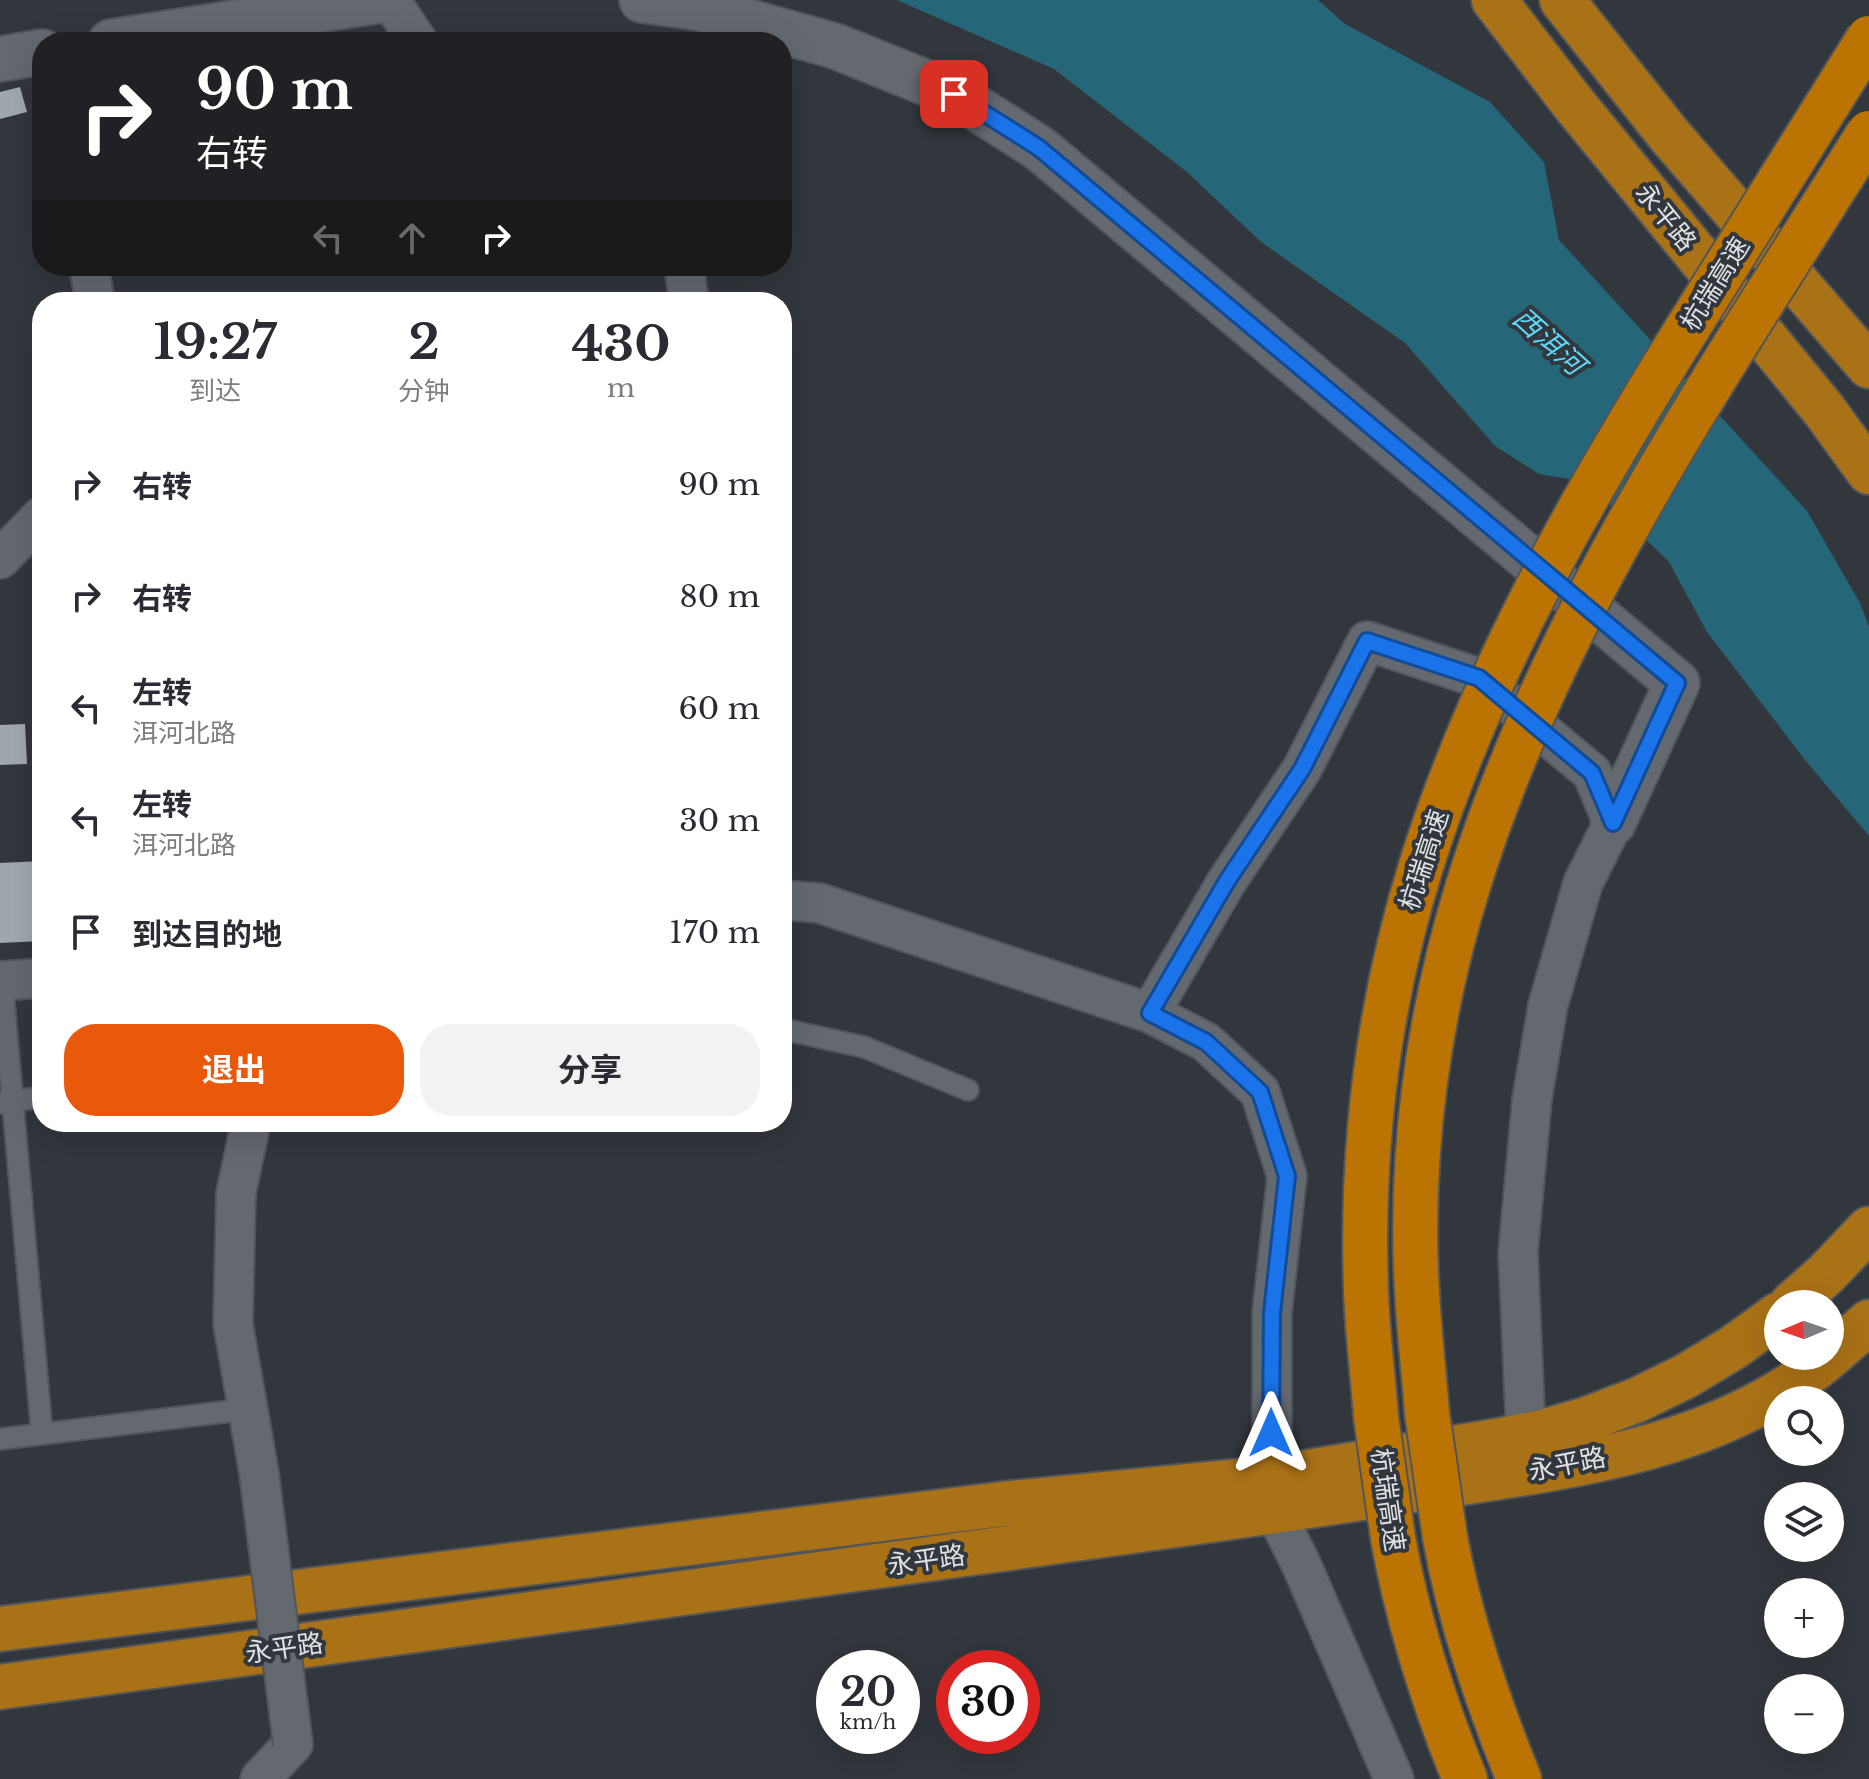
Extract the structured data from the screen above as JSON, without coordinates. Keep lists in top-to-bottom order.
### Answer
{
  "streets": {
    "highway": ["永平路", "杭瑞高速"]
  },
  "water": ["西洱河"],
  "north": "left",
  "page": {
    "turn": ["90 m", "右转"],
    "eta": [
      "19:27",
      "到达",
      "2",
      "分钟",
      "430",
      "m"
    ],
    "list": [
      {
        "name": "右转",
        "value": "90 m"
      },
      {
        "name": "右转",
        "value": "80 m"
      },
      {
        "name": "左转",
        "note": "洱河北路",
        "value": "60 m"
      },
      {
        "name": "左转",
        "note": "洱河北路",
        "value": "30 m"
      },
      {
        "name": "到达目的地",
        "value": "170 m"
      }
    ],
    "buttons": ["退出", "分享"],
    "map_buttons": ["+", "−"],
    "speed": "20 km/h",
    "limit": "30"
  }
}
